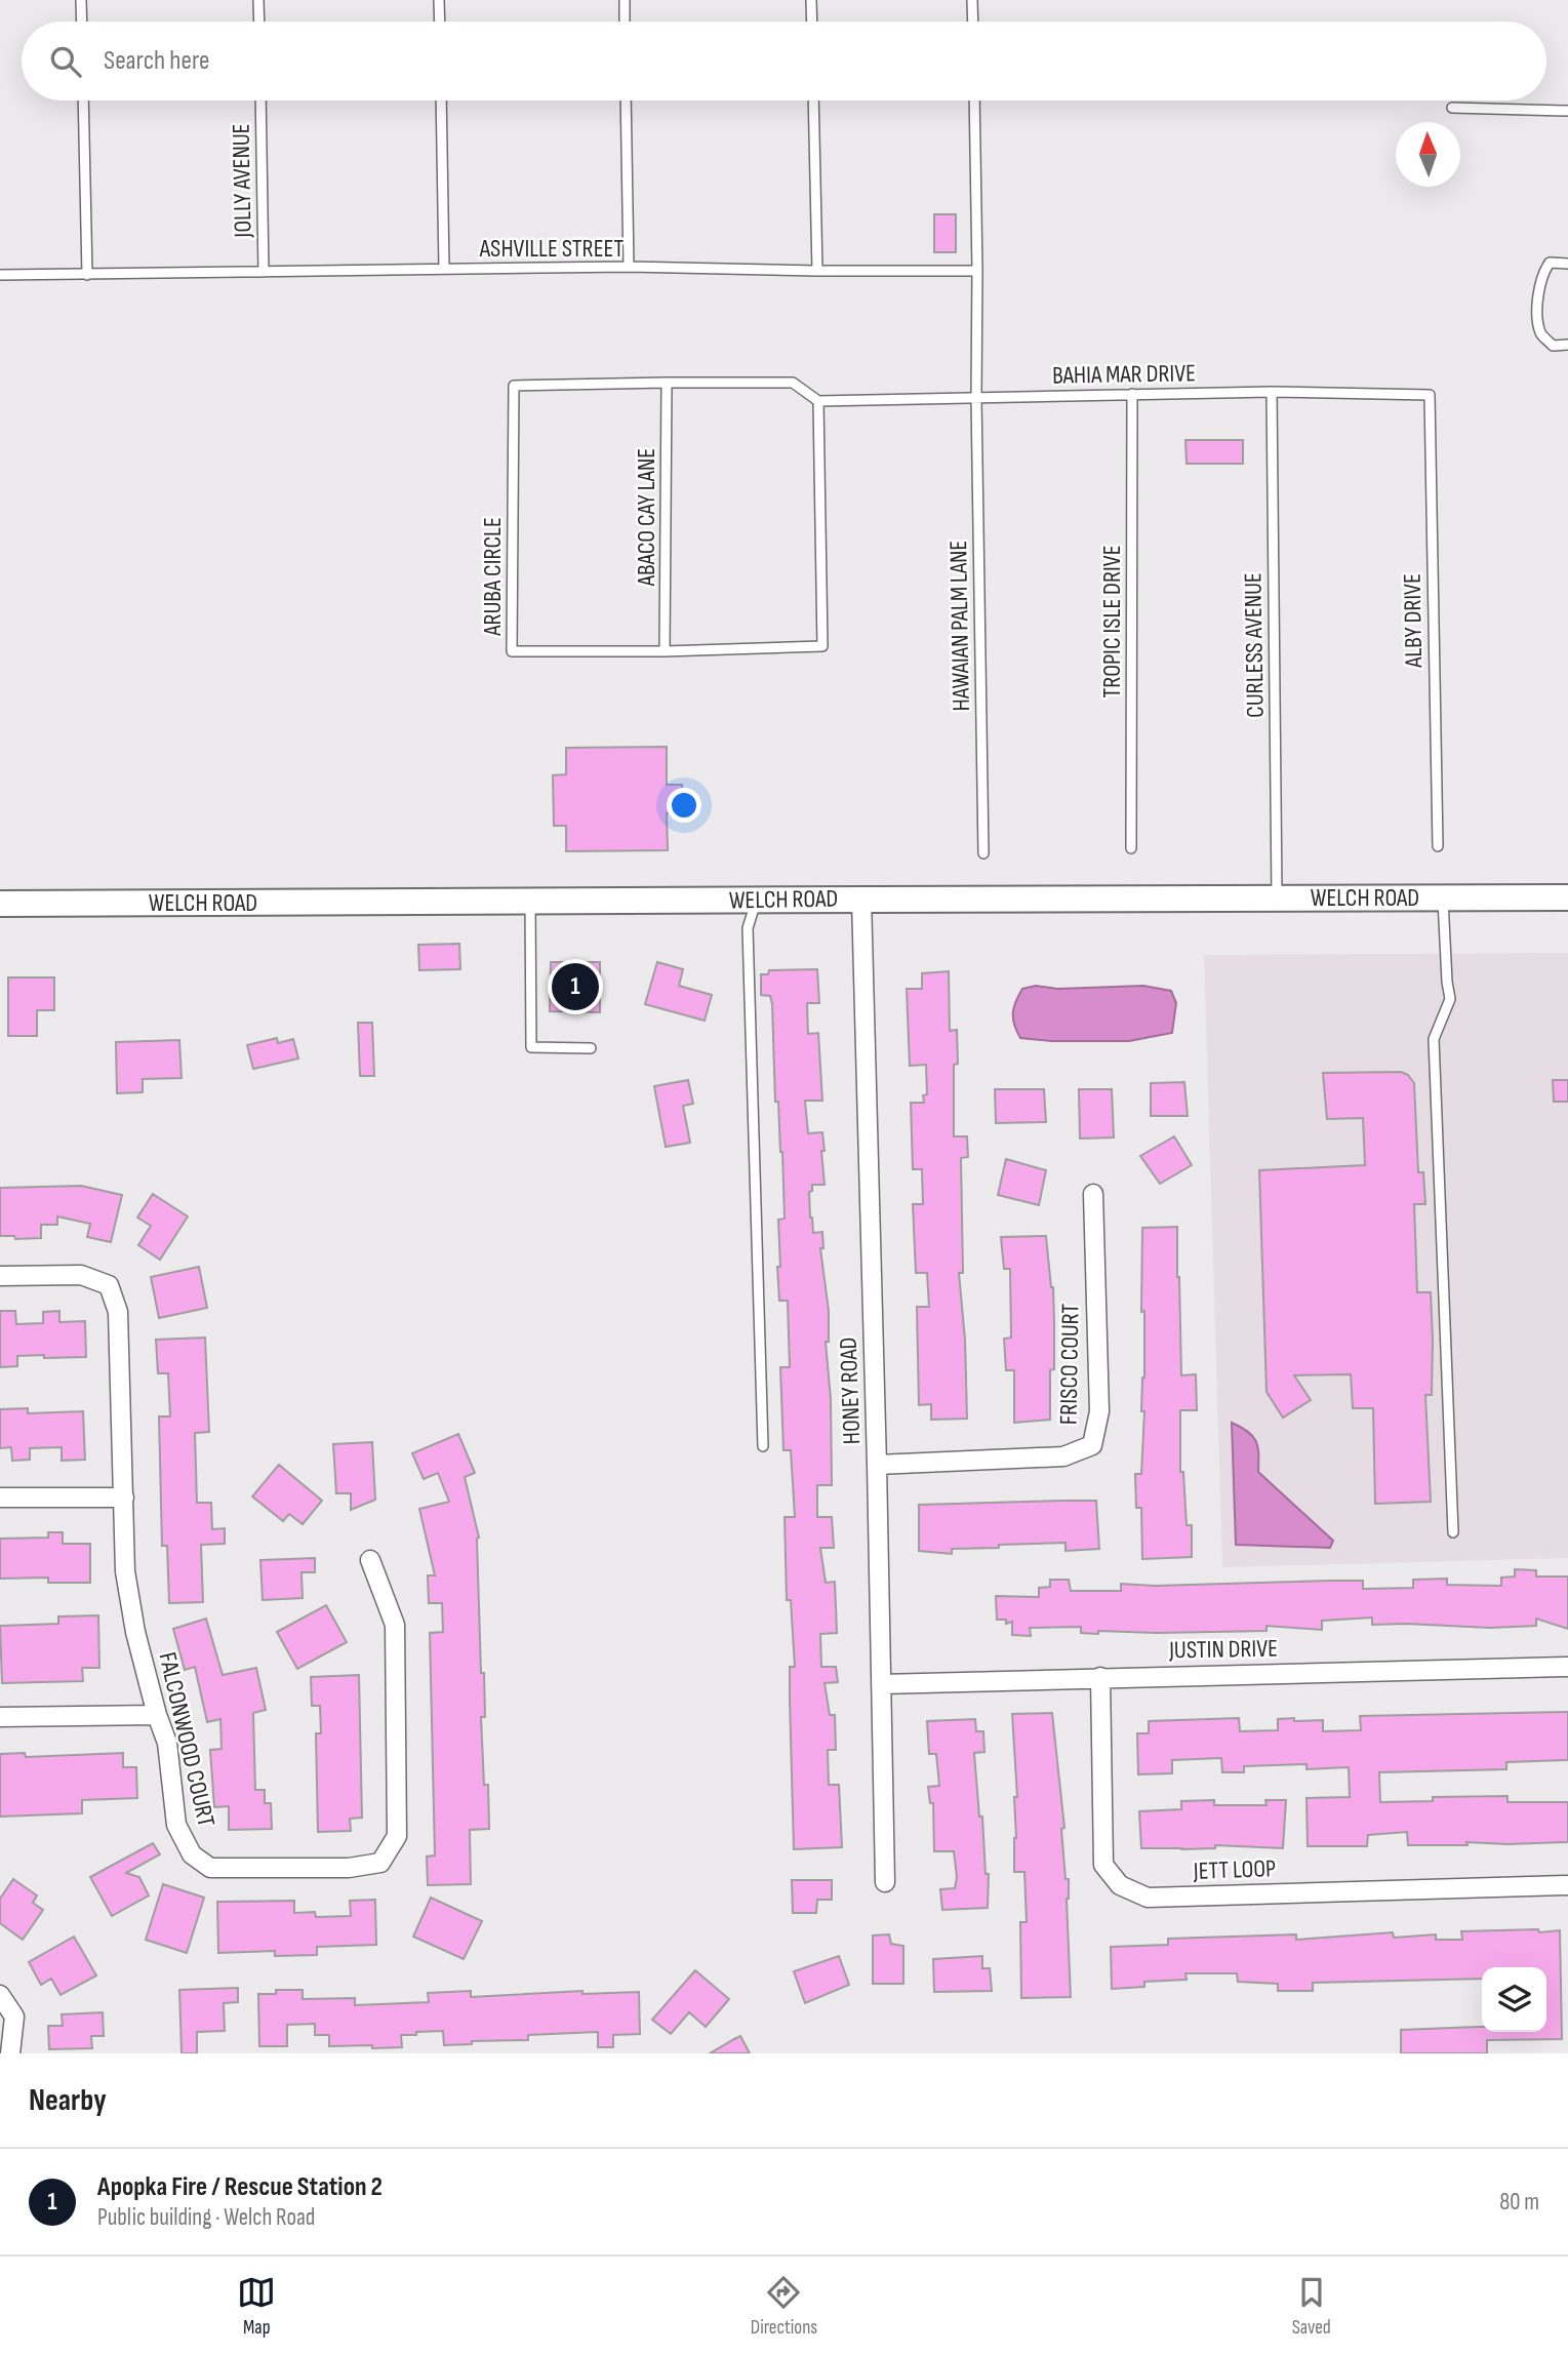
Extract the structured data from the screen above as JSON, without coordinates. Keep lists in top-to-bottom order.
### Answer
{
  "streets": {
    "street": [
      "WELCH ROAD",
      "FRISCO COURT",
      "HONEY ROAD",
      "JUSTIN DRIVE",
      "FALCONWOOD COURT",
      "JETT LOOP"
    ],
    "lane": [
      "JOLLY AVENUE",
      "ASHVILLE STREET",
      "BAHIA MAR DRIVE",
      "ABACO CAY LANE",
      "ARUBA CIRCLE",
      "ALBY DRIVE",
      "TROPIC ISLE DRIVE",
      "HAWAIAN PALM LANE",
      "CURLESS AVENUE"
    ]
  },
  "crossings": [
    ["JOLLY AVENUE", "ASHVILLE STREET"],
    ["BAHIA MAR DRIVE", "ARUBA CIRCLE"],
    ["BAHIA MAR DRIVE", "ALBY DRIVE"],
    ["BAHIA MAR DRIVE", "TROPIC ISLE DRIVE"],
    ["BAHIA MAR DRIVE", "HAWAIAN PALM LANE"],
    ["BAHIA MAR DRIVE", "CURLESS AVENUE"],
    ["ABACO CAY LANE", "ARUBA CIRCLE"],
    ["CURLESS AVENUE", "WELCH ROAD"],
    ["WELCH ROAD", "HONEY ROAD"],
    ["FRISCO COURT", "HONEY ROAD"],
    ["HONEY ROAD", "JUSTIN DRIVE"],
    ["JUSTIN DRIVE", "JETT LOOP"]
  ],
  "north": "top",
  "page": {
    "search": "Search here",
    "pins": "1",
    "heading": "Nearby",
    "list": [
      {
        "mark": "1",
        "name": "Apopka Fire / Rescue Station 2",
        "note": "Public building · Welch Road",
        "value": "80 m"
      }
    ],
    "nav": ["Map", "Directions", "Saved"]
  }
}
